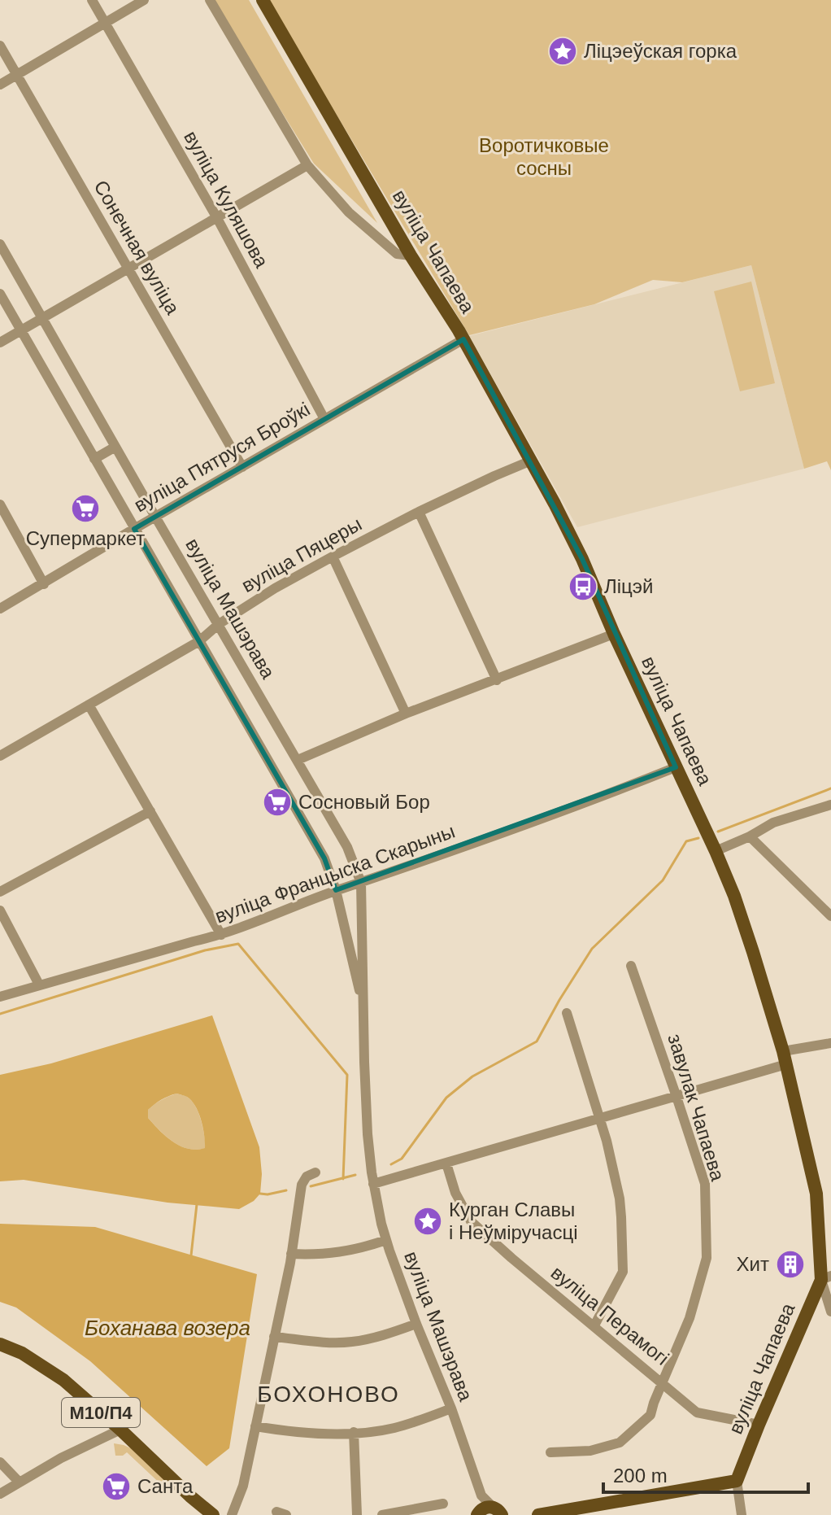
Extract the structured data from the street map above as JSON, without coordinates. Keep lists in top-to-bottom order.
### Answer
{
  "streets": {
    "main road": ["вуліца Чапаева", "М10/П4"],
    "street": [
      "вуліца Куляшова",
      "Сонечная вуліца",
      "вуліца Пятруся Броўкі",
      "вуліца Пяцеры",
      "вуліца Машэрава",
      "вуліца Францыска Скарыны",
      "завулак Чапаева",
      "вуліца Перамогі"
    ]
  },
  "crossings": [
    ["вуліца Куляшова", "вуліца Пятруся Броўкі"],
    ["Сонечная вуліца", "вуліца Пятруся Броўкі"],
    ["вуліца Чапаева", "вуліца Пятруся Броўкі"],
    ["вуліца Чапаева", "вуліца Пяцеры"],
    ["вуліца Чапаева", "вуліца Францыска Скарыны"],
    ["вуліца Чапаева", "вуліца Перамогі"],
    ["вуліца Пятруся Броўкі", "вуліца Машэрава"],
    ["вуліца Пяцеры", "вуліца Машэрава"],
    ["вуліца Машэрава", "вуліца Францыска Скарыны"],
    ["завулак Чапаева", "вуліца Перамогі"]
  ],
  "districts": ["БОХОНОВО"],
  "water": ["Боханава возера"],
  "parks": ["Воротичковые сосны"],
  "places": {
    "place": ["Ліцэеўская горка", "Курган Славы і Неўміручасці"],
    "supermarket": ["Супермаркет", "Сосновый Бор", "Санта"],
    "bus stop": ["Ліцэй"],
    "building": ["Хит"]
  },
  "scale_bar": "200 m"
}
